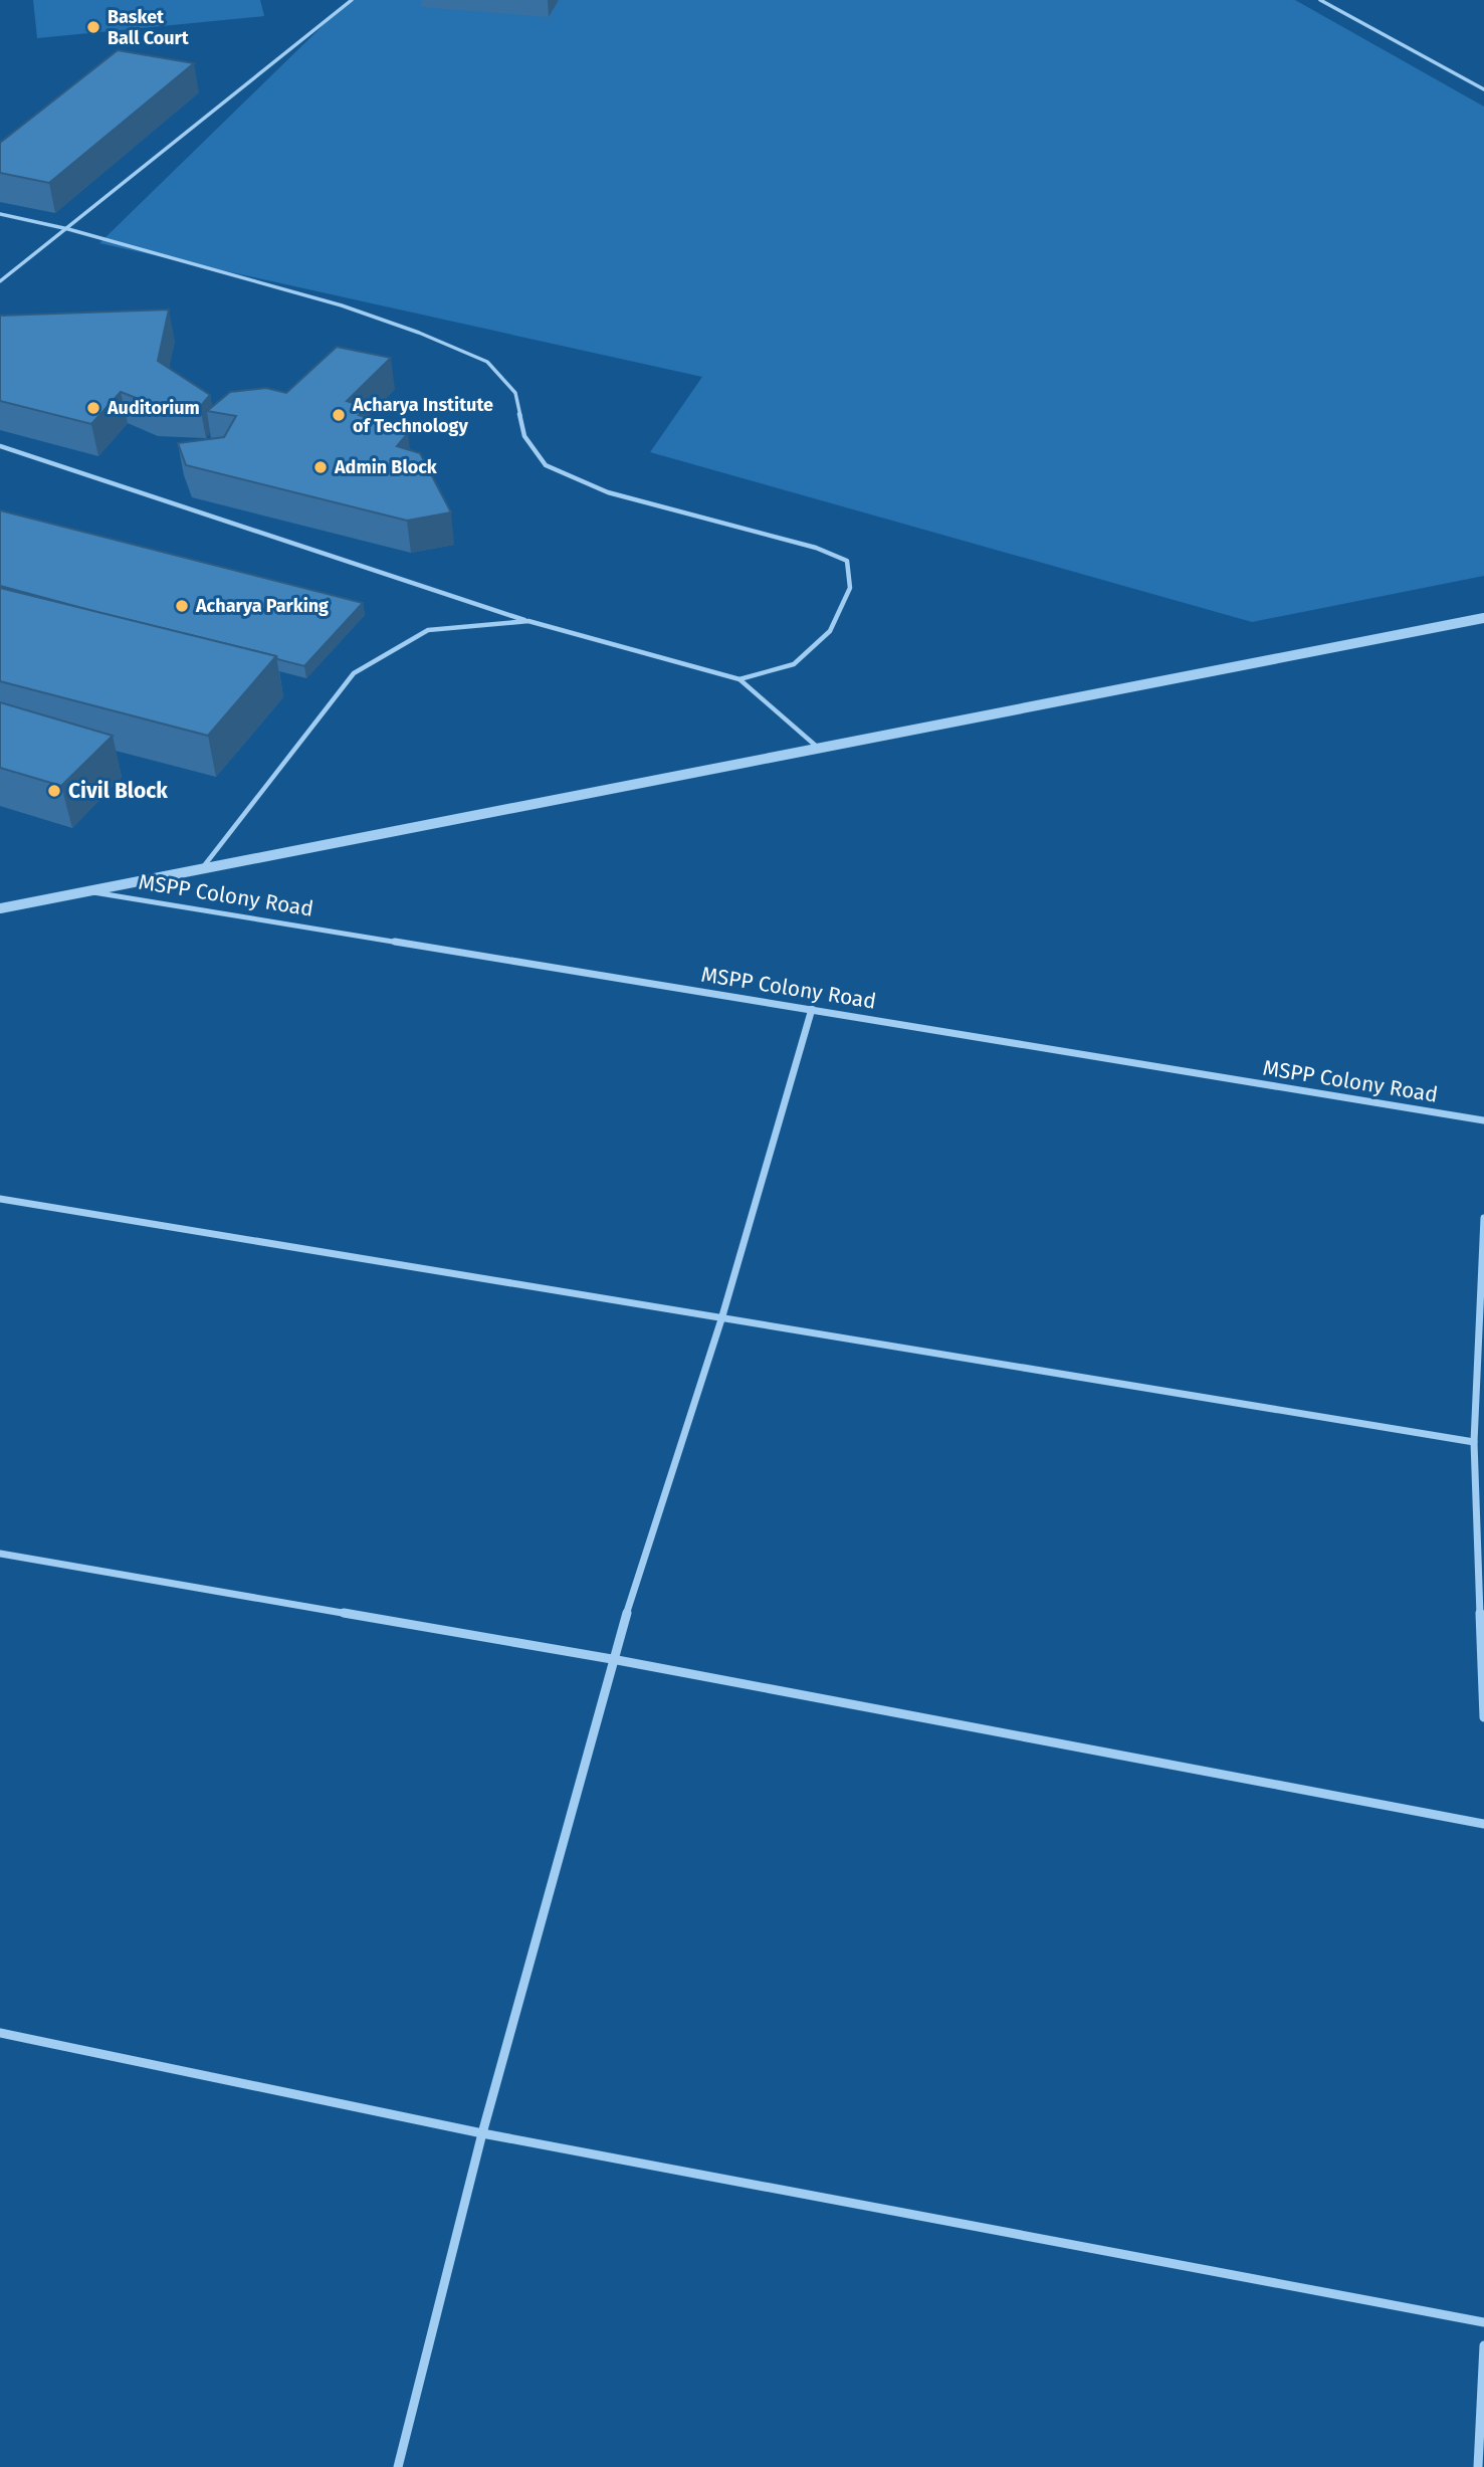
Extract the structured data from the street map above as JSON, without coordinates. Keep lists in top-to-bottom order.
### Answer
{
  "streets": {
    "street": ["MSPP Colony Road"]
  },
  "places": [
    "Basket Ball Court",
    "Auditorium",
    "Acharya Institute of Technology",
    "Admin Block",
    "Acharya Parking",
    "Civil Block"
  ]
}
